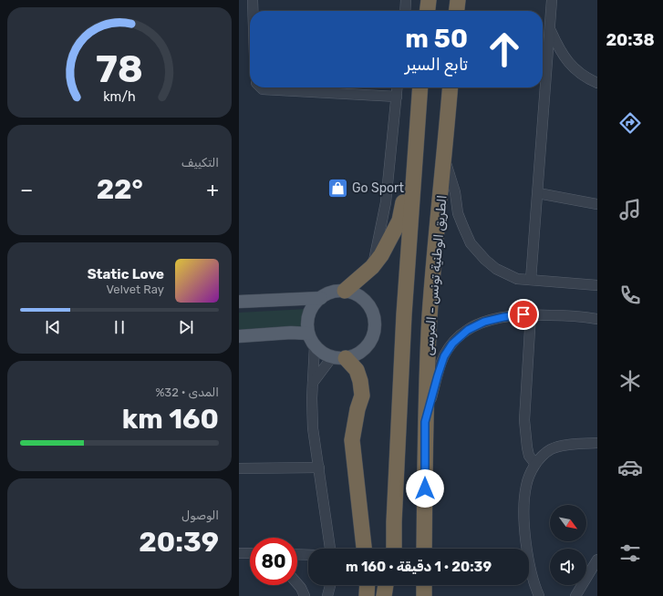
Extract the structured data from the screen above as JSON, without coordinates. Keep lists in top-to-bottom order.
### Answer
{
  "streets": {
    "highway": ["الطريق الوطنية تونس - المرسى"]
  },
  "places": {
    "shop": ["Go Sport"]
  },
  "north": "bottom right",
  "page": {
    "tabs": "20:38",
    "turn": ["50 m", "تابع السير"],
    "tile": [
      "التكييف",
      ["المدى · 32%", "160 km"],
      ["الوصول", "20:39"]
    ],
    "heat": ["−", "22°", "+"],
    "song": ["Static Love", "Velvet Ray"],
    "limit": "80",
    "trip": "20:39 · 1 دقيقة · 160 m",
    "gauge": ["78", "km/h"]
  }
}
